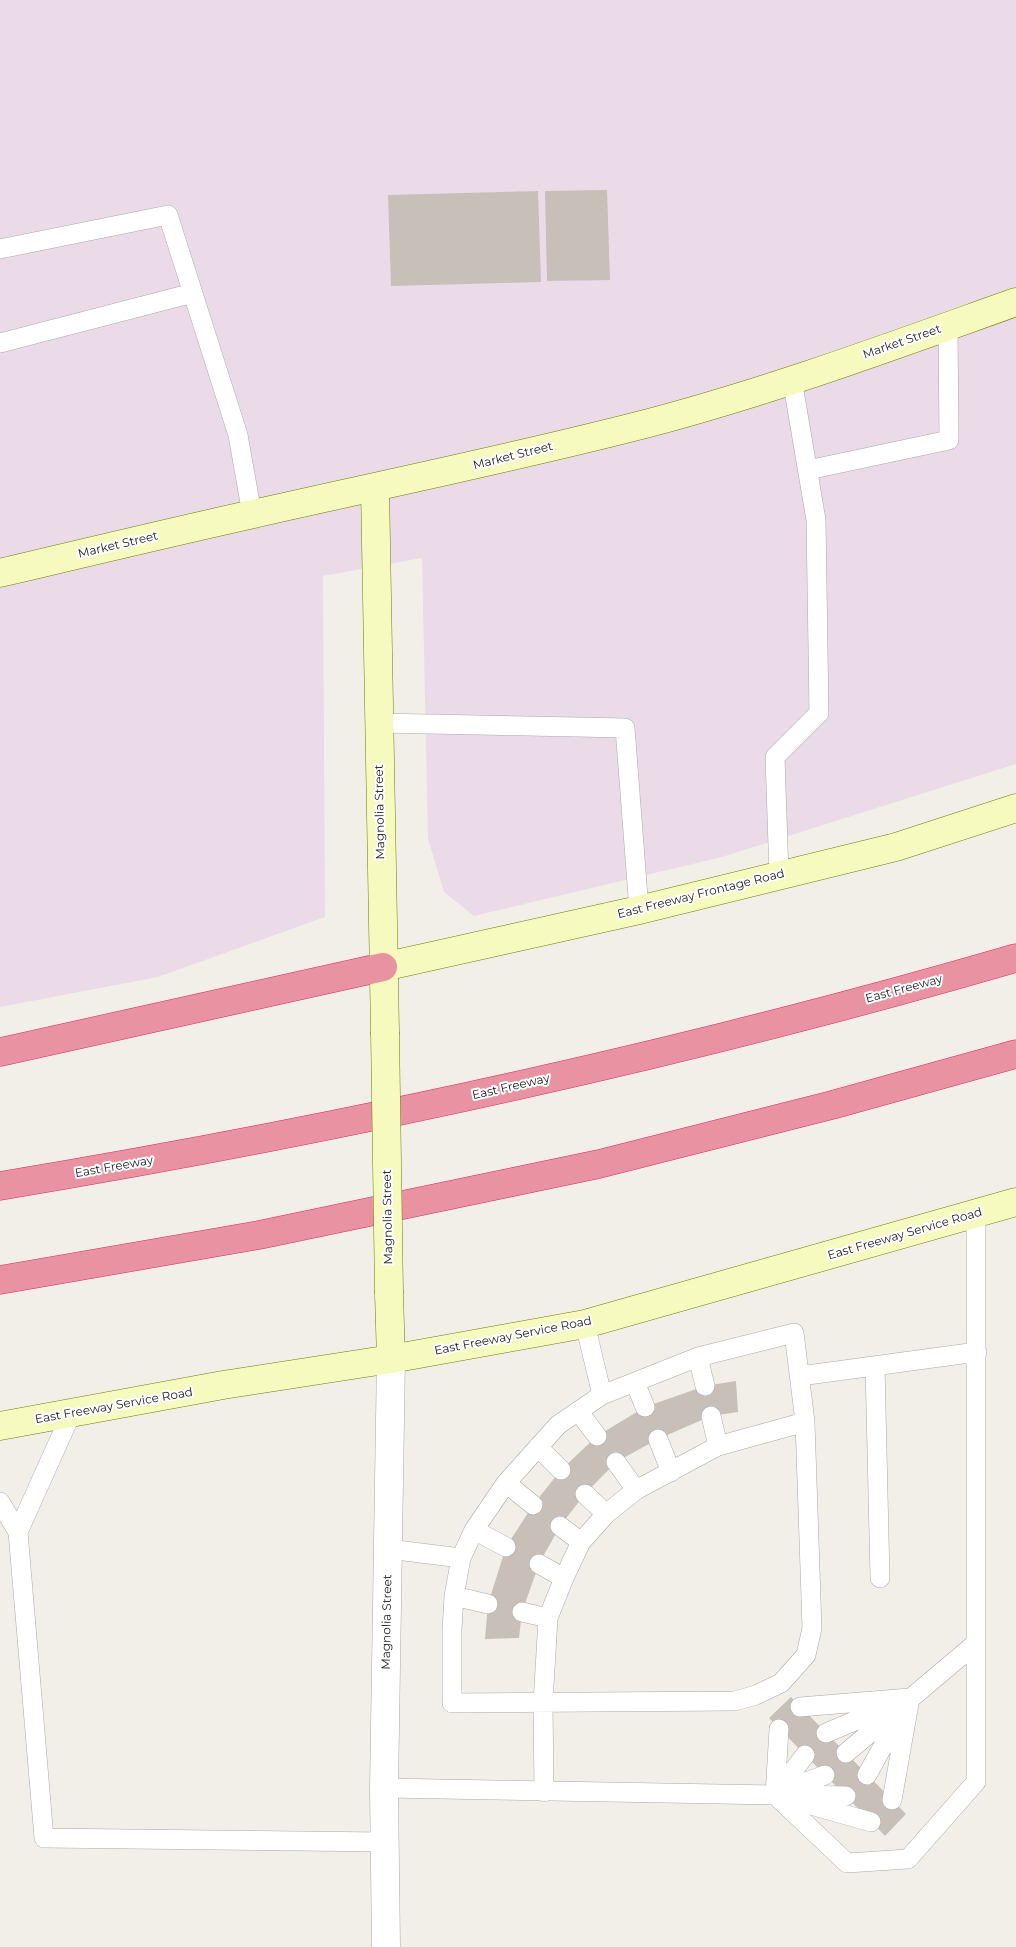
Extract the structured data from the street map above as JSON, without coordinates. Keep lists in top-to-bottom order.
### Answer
{
  "streets": {
    "highway": ["East Freeway"],
    "street": [
      "Market Street",
      "Magnolia Street",
      "East Freeway Frontage Road",
      "East Freeway Service Road"
    ]
  },
  "crossings": [
    ["Market Street", "Magnolia Street"],
    ["Magnolia Street", "East Freeway Frontage Road"],
    ["Magnolia Street", "East Freeway Service Road"]
  ]
}
